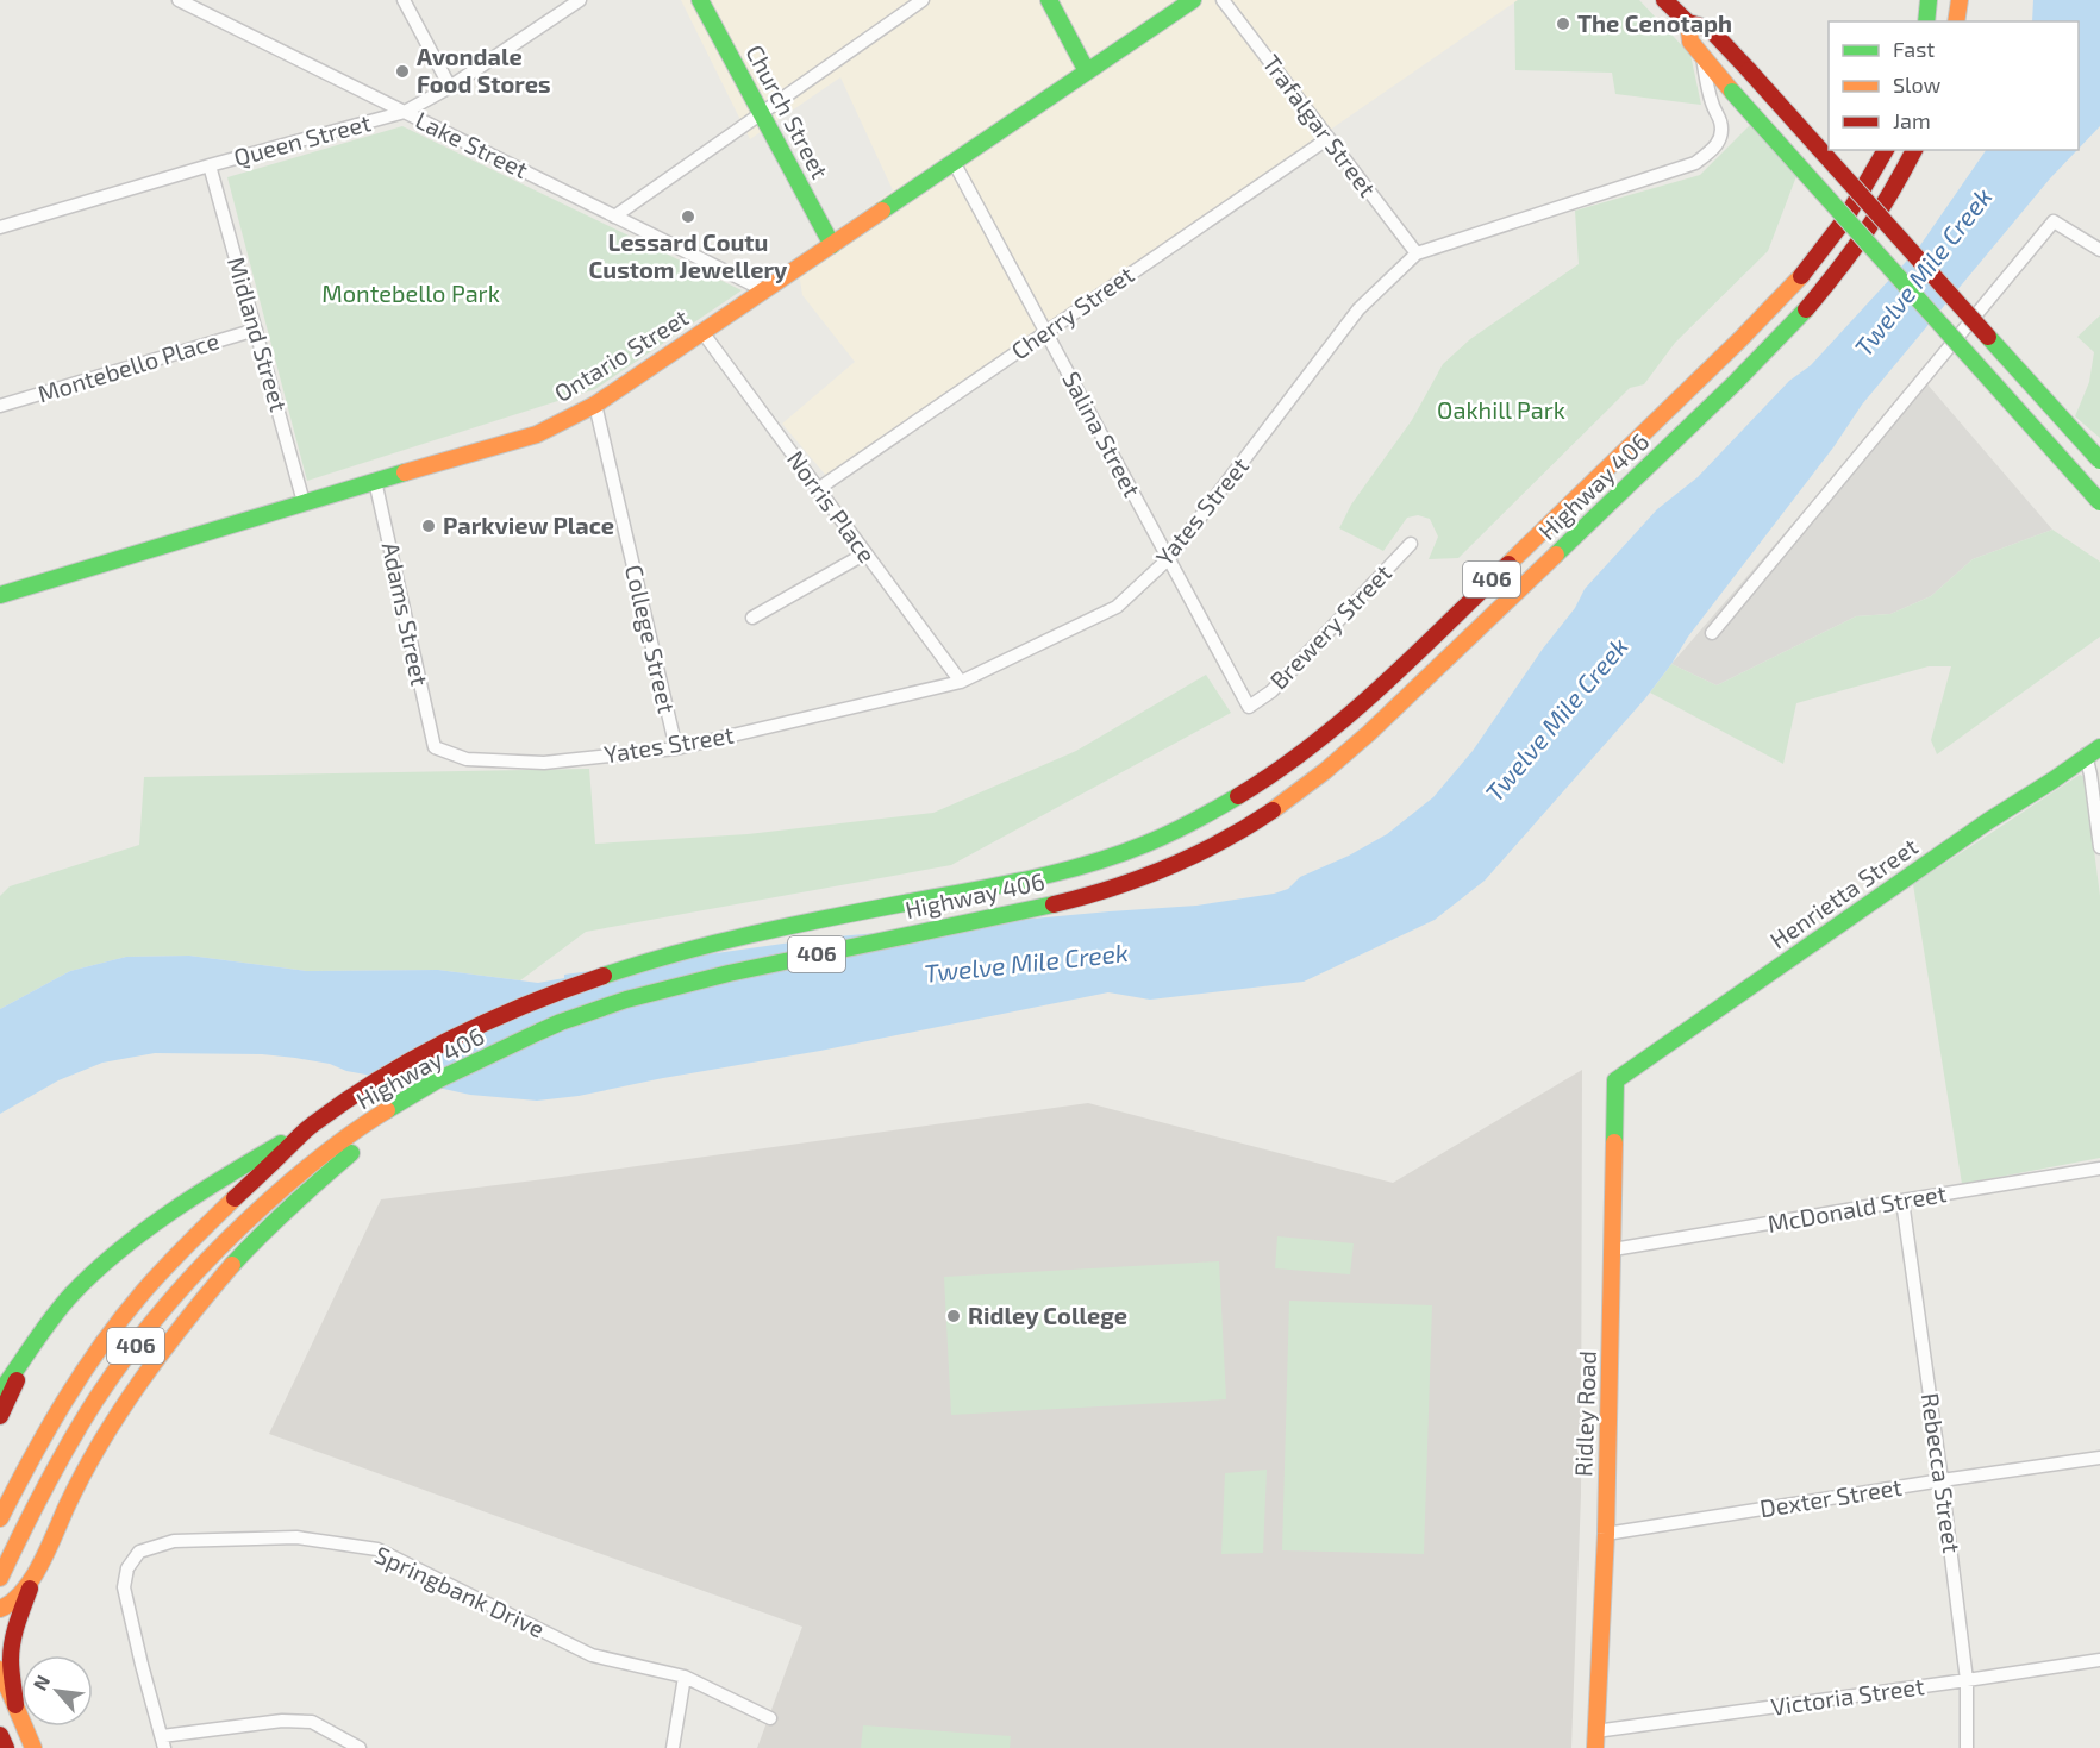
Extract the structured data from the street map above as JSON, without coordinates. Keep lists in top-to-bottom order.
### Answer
{
  "streets": {
    "main road": [
      "Church Street",
      "Ontario Street",
      "Highway 406",
      "406",
      "Henrietta Street",
      "Ridley Road"
    ],
    "street": [
      "Trafalgar Street",
      "Queen Street",
      "Lake Street",
      "Cherry Street",
      "Midland Street",
      "Montebello Place",
      "Salina Street",
      "Norris Place",
      "Yates Street",
      "Adams Street",
      "Brewery Street",
      "College Street",
      "McDonald Street",
      "Rebecca Street",
      "Dexter Street",
      "Springbank Drive",
      "Victoria Street"
    ]
  },
  "crossings": [
    ["Church Street", "Ontario Street"],
    ["Trafalgar Street", "Cherry Street"],
    ["Trafalgar Street", "Yates Street"],
    ["Queen Street", "Lake Street"],
    ["Queen Street", "Midland Street"],
    ["Lake Street", "Ontario Street"],
    ["Cherry Street", "Salina Street"],
    ["Cherry Street", "Norris Place"],
    ["Midland Street", "Ontario Street"],
    ["Midland Street", "Montebello Place"],
    ["Ontario Street", "Salina Street"],
    ["Ontario Street", "Norris Place"],
    ["Ontario Street", "Adams Street"],
    ["Ontario Street", "College Street"],
    ["Salina Street", "Yates Street"],
    ["Salina Street", "Brewery Street"],
    ["Norris Place", "Yates Street"],
    ["Yates Street", "Adams Street"],
    ["Yates Street", "College Street"],
    ["Henrietta Street", "Ridley Road"],
    ["McDonald Street", "Ridley Road"],
    ["McDonald Street", "Rebecca Street"],
    ["Ridley Road", "Dexter Street"],
    ["Ridley Road", "Victoria Street"],
    ["Rebecca Street", "Dexter Street"],
    ["Rebecca Street", "Victoria Street"]
  ],
  "water": ["Twelve Mile Creek"],
  "parks": ["Montebello Park", "Oakhill Park"],
  "places": [
    "The Cenotaph",
    "Avondale Food Stores",
    "Lessard Coutu Custom Jewellery",
    "Parkview Place",
    "Ridley College"
  ],
  "legend": ["Fast", "Slow", "Jam"],
  "north": "top left"
}
